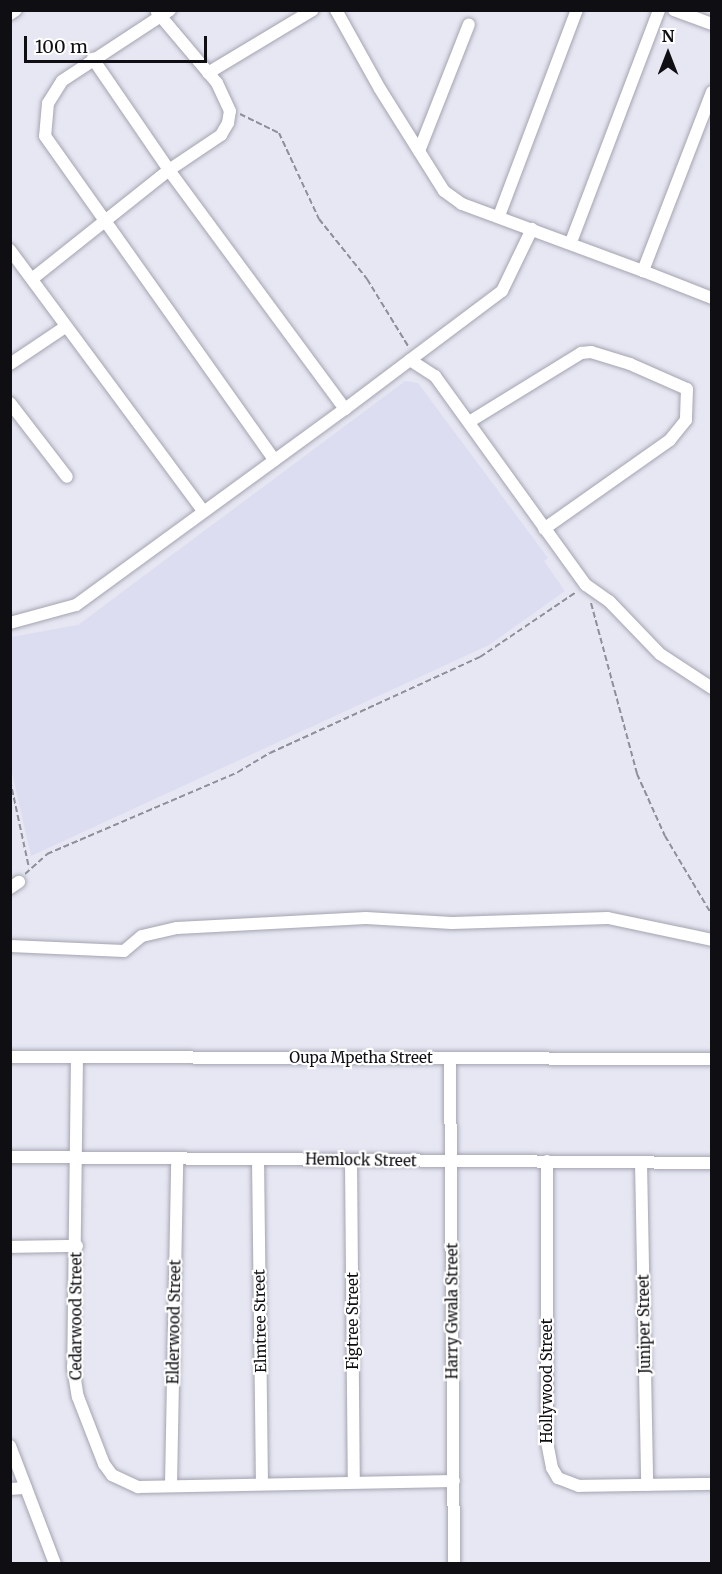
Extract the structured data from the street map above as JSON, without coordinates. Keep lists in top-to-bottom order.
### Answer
{
  "streets": {
    "street": [
      "Oupa Mpetha Street",
      "Hemlock Street",
      "Harry Gwala Street",
      "Cedarwood Street",
      "Elmtree Street",
      "Figtree Street",
      "Elderwood Street",
      "Juniper Street",
      "Hollywood Street"
    ]
  },
  "crossings": [
    ["Oupa Mpetha Street", "Harry Gwala Street"],
    ["Oupa Mpetha Street", "Cedarwood Street"],
    ["Hemlock Street", "Harry Gwala Street"],
    ["Hemlock Street", "Cedarwood Street"],
    ["Hemlock Street", "Elmtree Street"],
    ["Hemlock Street", "Figtree Street"],
    ["Hemlock Street", "Elderwood Street"],
    ["Hemlock Street", "Juniper Street"],
    ["Hemlock Street", "Hollywood Street"],
    ["Harry Gwala Street", "Cedarwood Street"],
    ["Cedarwood Street", "Elmtree Street"],
    ["Cedarwood Street", "Figtree Street"],
    ["Cedarwood Street", "Elderwood Street"],
    ["Juniper Street", "Hollywood Street"]
  ],
  "scale_bar": "100 m",
  "north": "top"
}
